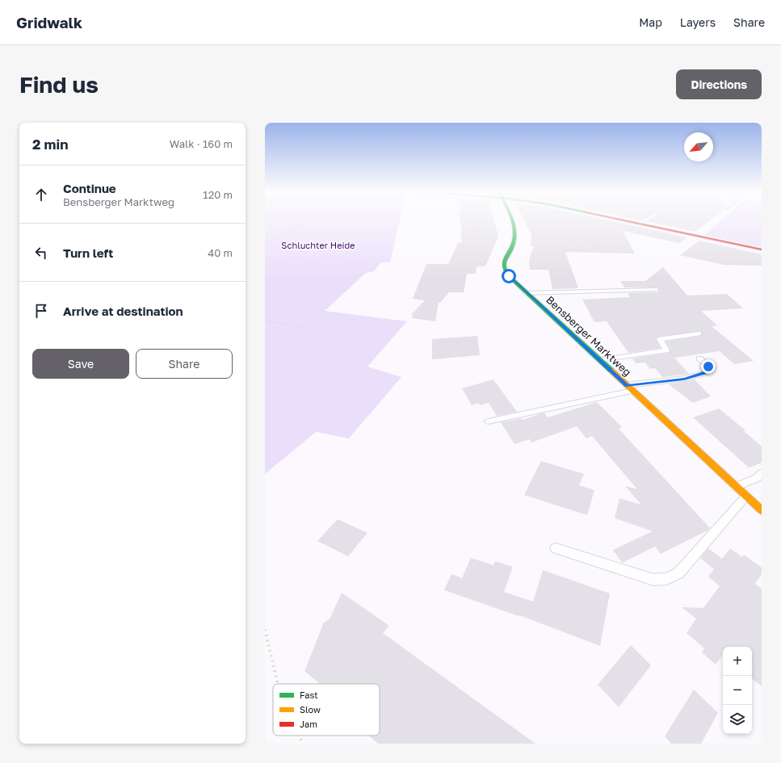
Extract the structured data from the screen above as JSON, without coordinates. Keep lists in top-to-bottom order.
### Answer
{
  "streets": {
    "street": ["Bensberger Marktweg"]
  },
  "parks": ["Schluchter Heide"],
  "legend": ["Fast", "Slow", "Jam"],
  "north": "bottom left",
  "page": {
    "header": "Gridwalk",
    "nav": ["Map", "Layers", "Share"],
    "buttons": [
      "Directions",
      ["Save", "Share"]
    ],
    "title": "Find us",
    "heading": ["2 min", "Walk · 160 m"],
    "list": [
      ["Continue", "Bensberger Marktweg", "120 m"],
      ["Turn left", "40 m"],
      "Arrive at destination"
    ],
    "map_buttons": ["+", "−"]
  }
}
